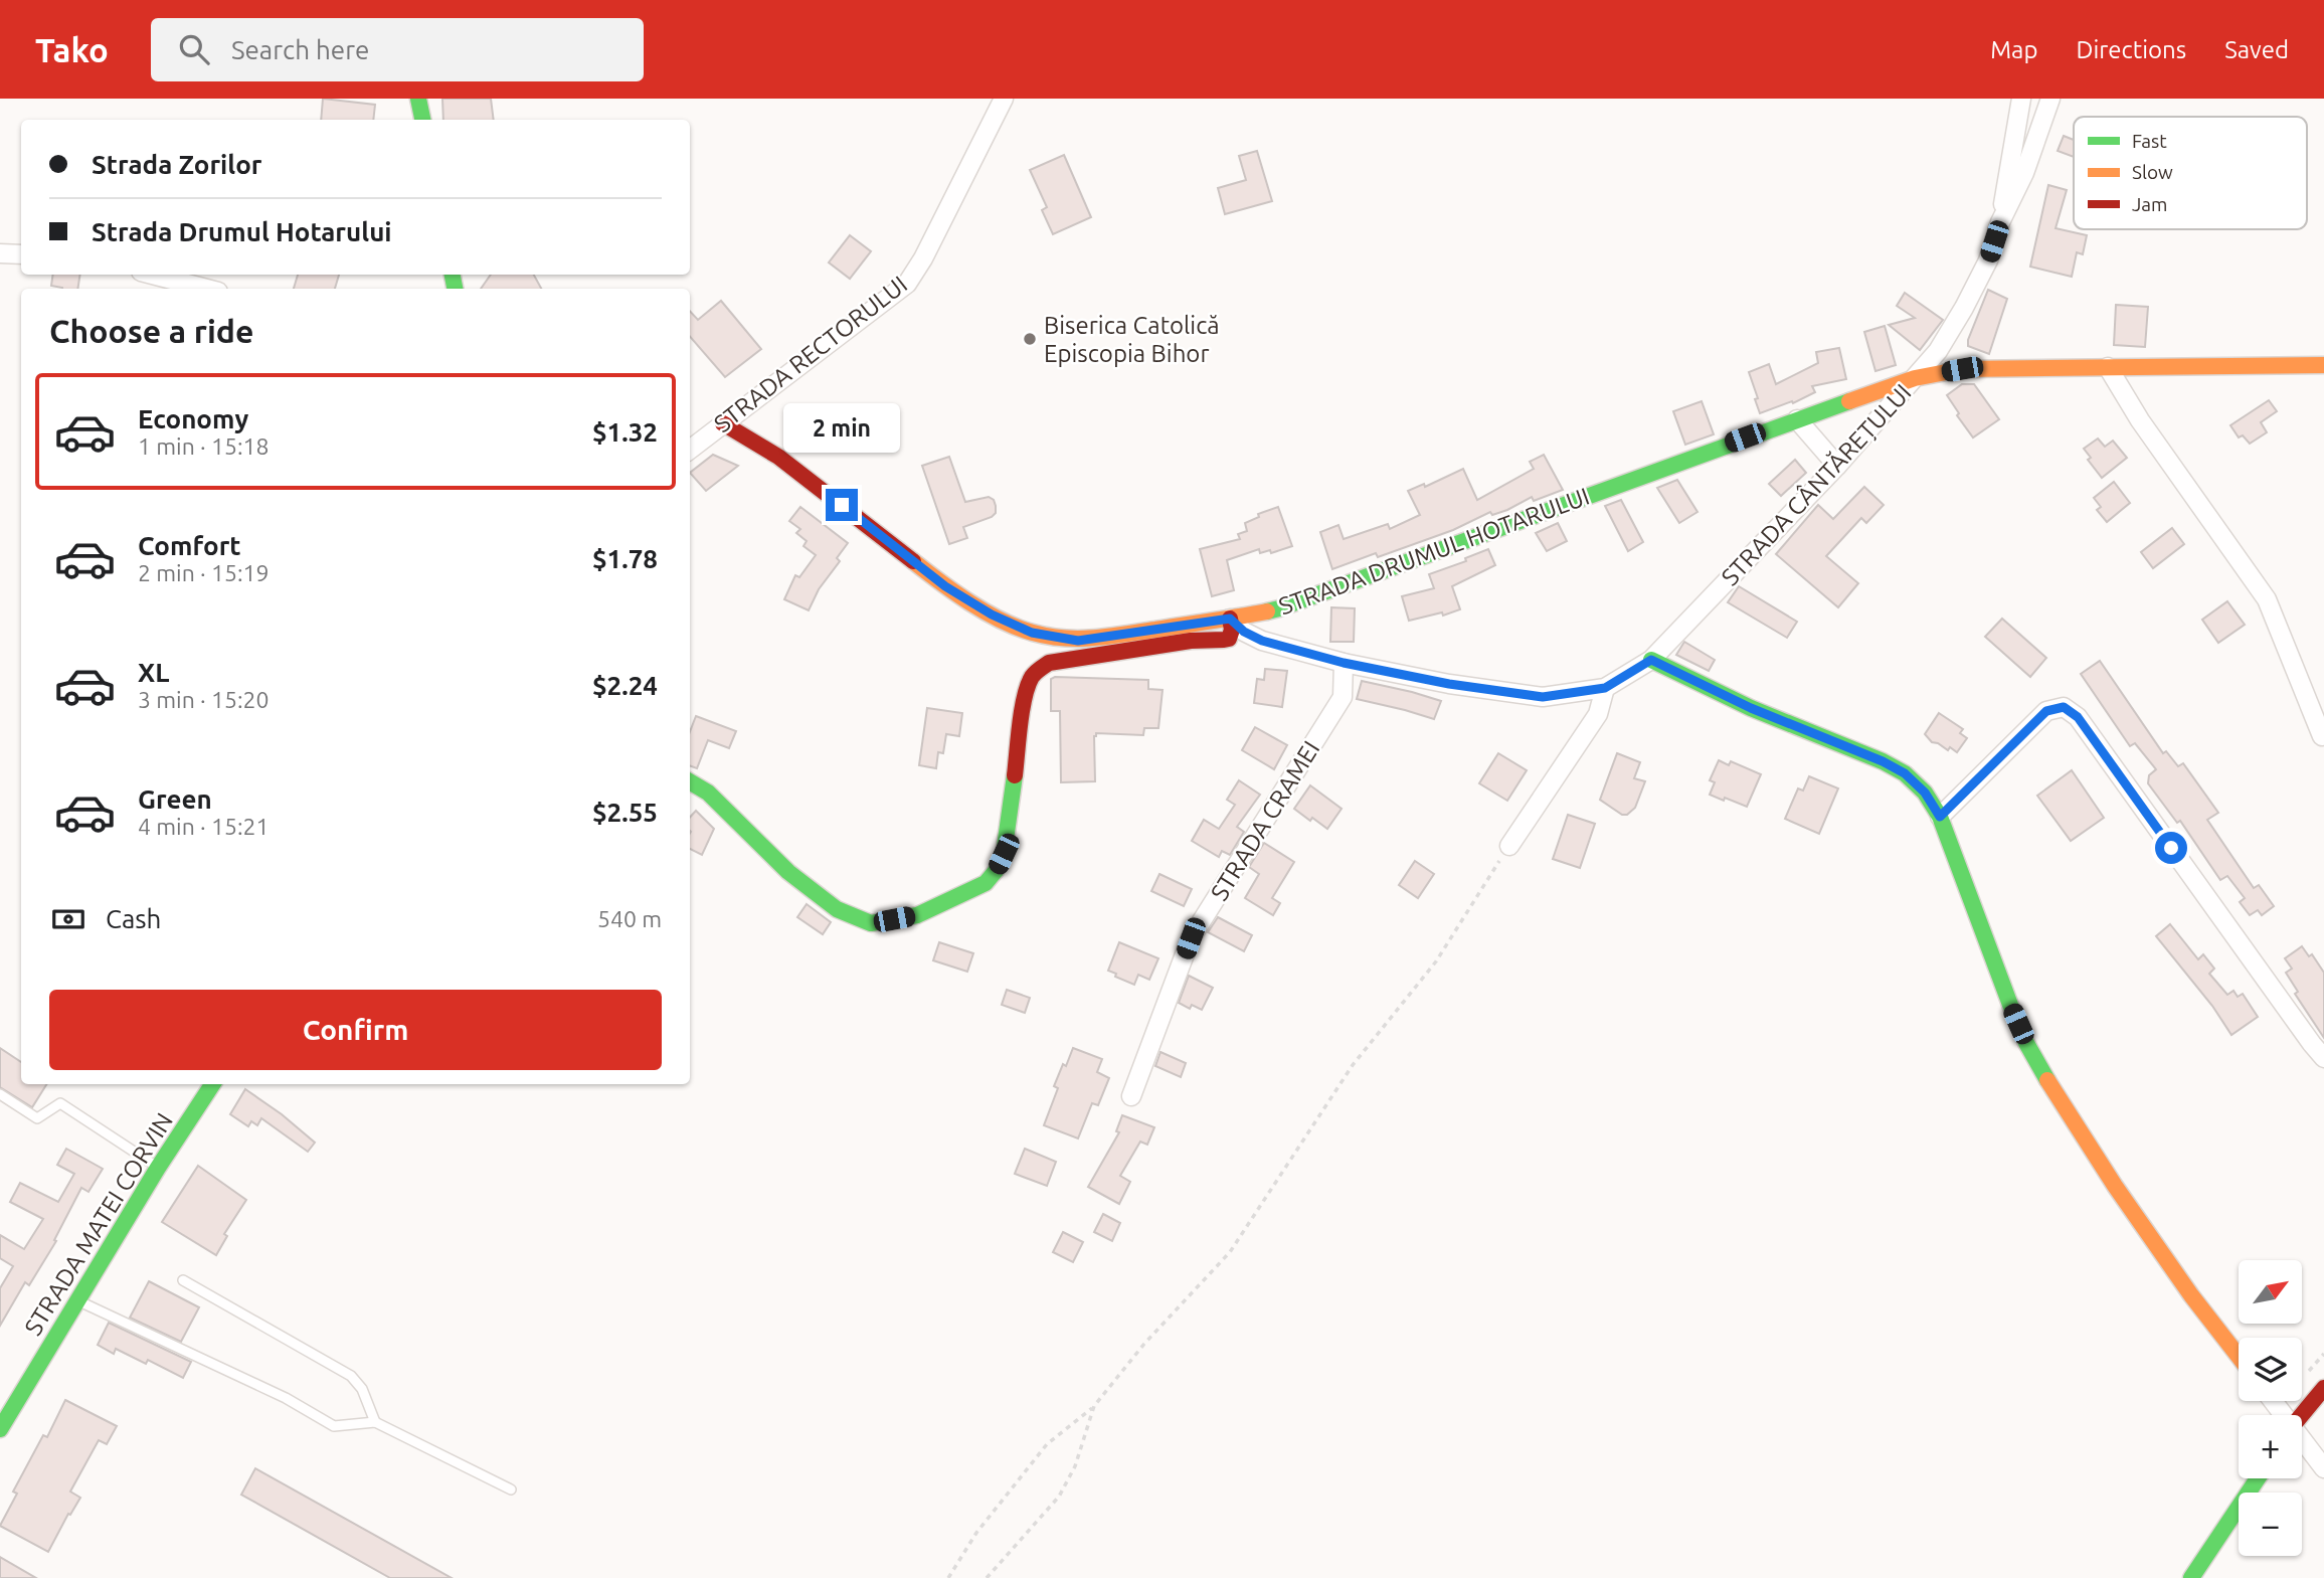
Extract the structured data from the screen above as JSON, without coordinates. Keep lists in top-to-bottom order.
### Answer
{
  "streets": {
    "street": [
      "STRADA RECTORULUI",
      "STRADA CÂNTĂREȚULUI",
      "STRADA DRUMUL HOTARULUI",
      "STRADA CRAMEI",
      "STRADA MATEI CORVIN"
    ]
  },
  "crossings": [
    ["STRADA RECTORULUI", "STRADA DRUMUL HOTARULUI"],
    ["STRADA CÂNTĂREȚULUI", "STRADA DRUMUL HOTARULUI"],
    ["STRADA CÂNTĂREȚULUI", "STRADA CRAMEI"]
  ],
  "places": ["Biserica Catolică Episcopia Bihor"],
  "legend": ["Fast", "Slow", "Jam"],
  "north": "top right",
  "page": {
    "header": "Tako",
    "search": "Search here",
    "nav": ["Map", "Directions", "Saved"],
    "banner": ["Strada Zorilor", "Strada Drumul Hotarului"],
    "heading": "Choose a ride",
    "list": [
      {
        "name": "Economy",
        "note": "1 min · 15:18",
        "value": "$1.32"
      },
      {
        "name": "Comfort",
        "note": "2 min · 15:19",
        "value": "$1.78"
      },
      {
        "name": "XL",
        "note": "3 min · 15:20",
        "value": "$2.24"
      },
      {
        "name": "Green",
        "note": "4 min · 15:21",
        "value": "$2.55"
      }
    ],
    "bubble": "2 min",
    "pay": ["Cash", "540 m"],
    "buttons": "Confirm",
    "map_buttons": ["+", "−"]
  }
}
